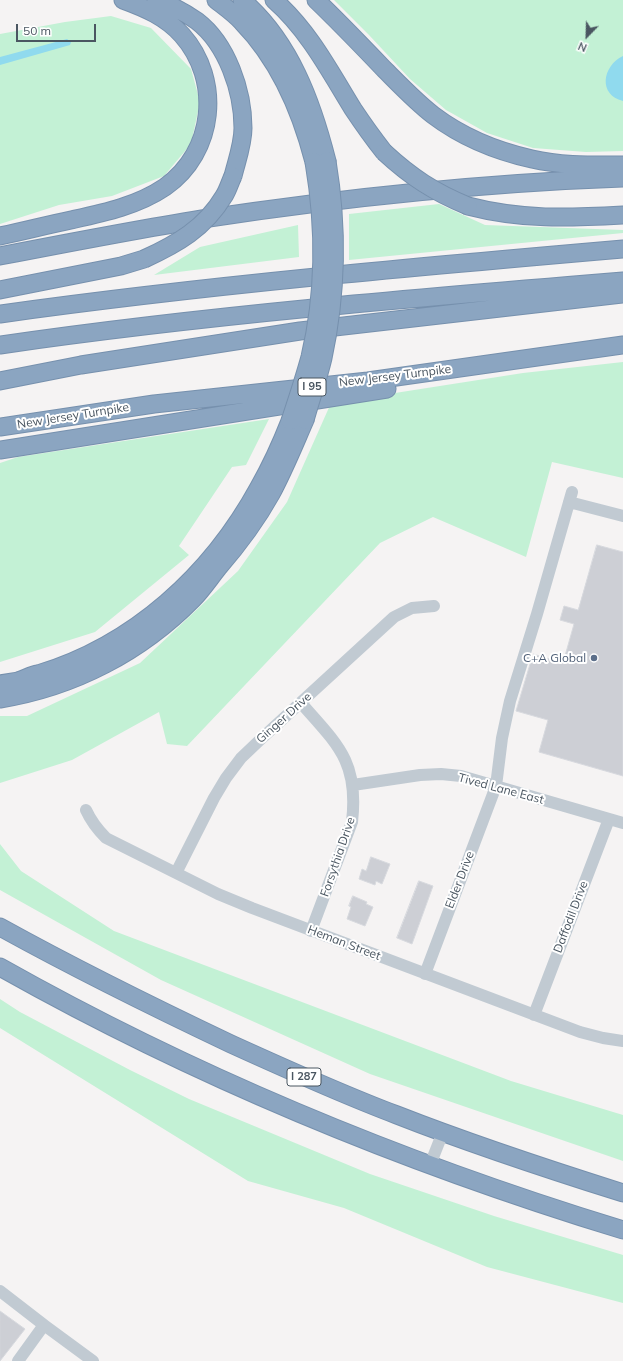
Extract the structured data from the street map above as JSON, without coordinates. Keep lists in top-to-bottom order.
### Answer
{
  "streets": {
    "highway": ["New Jersey Turnpike", "I 95", "I 287"],
    "street": [
      "Ginger Drive",
      "Tived Lane East",
      "Forsythia Drive",
      "Elder Drive",
      "Daffodil Drive",
      "Heman Street"
    ]
  },
  "crossings": [
    ["Ginger Drive", "Forsythia Drive"],
    ["Ginger Drive", "Heman Street"],
    ["Tived Lane East", "Forsythia Drive"],
    ["Tived Lane East", "Elder Drive"],
    ["Tived Lane East", "Daffodil Drive"],
    ["Forsythia Drive", "Heman Street"],
    ["Elder Drive", "Heman Street"],
    ["Daffodil Drive", "Heman Street"]
  ],
  "places": ["C+A Global"],
  "scale_bar": "50 m",
  "north": "bottom left"
}
